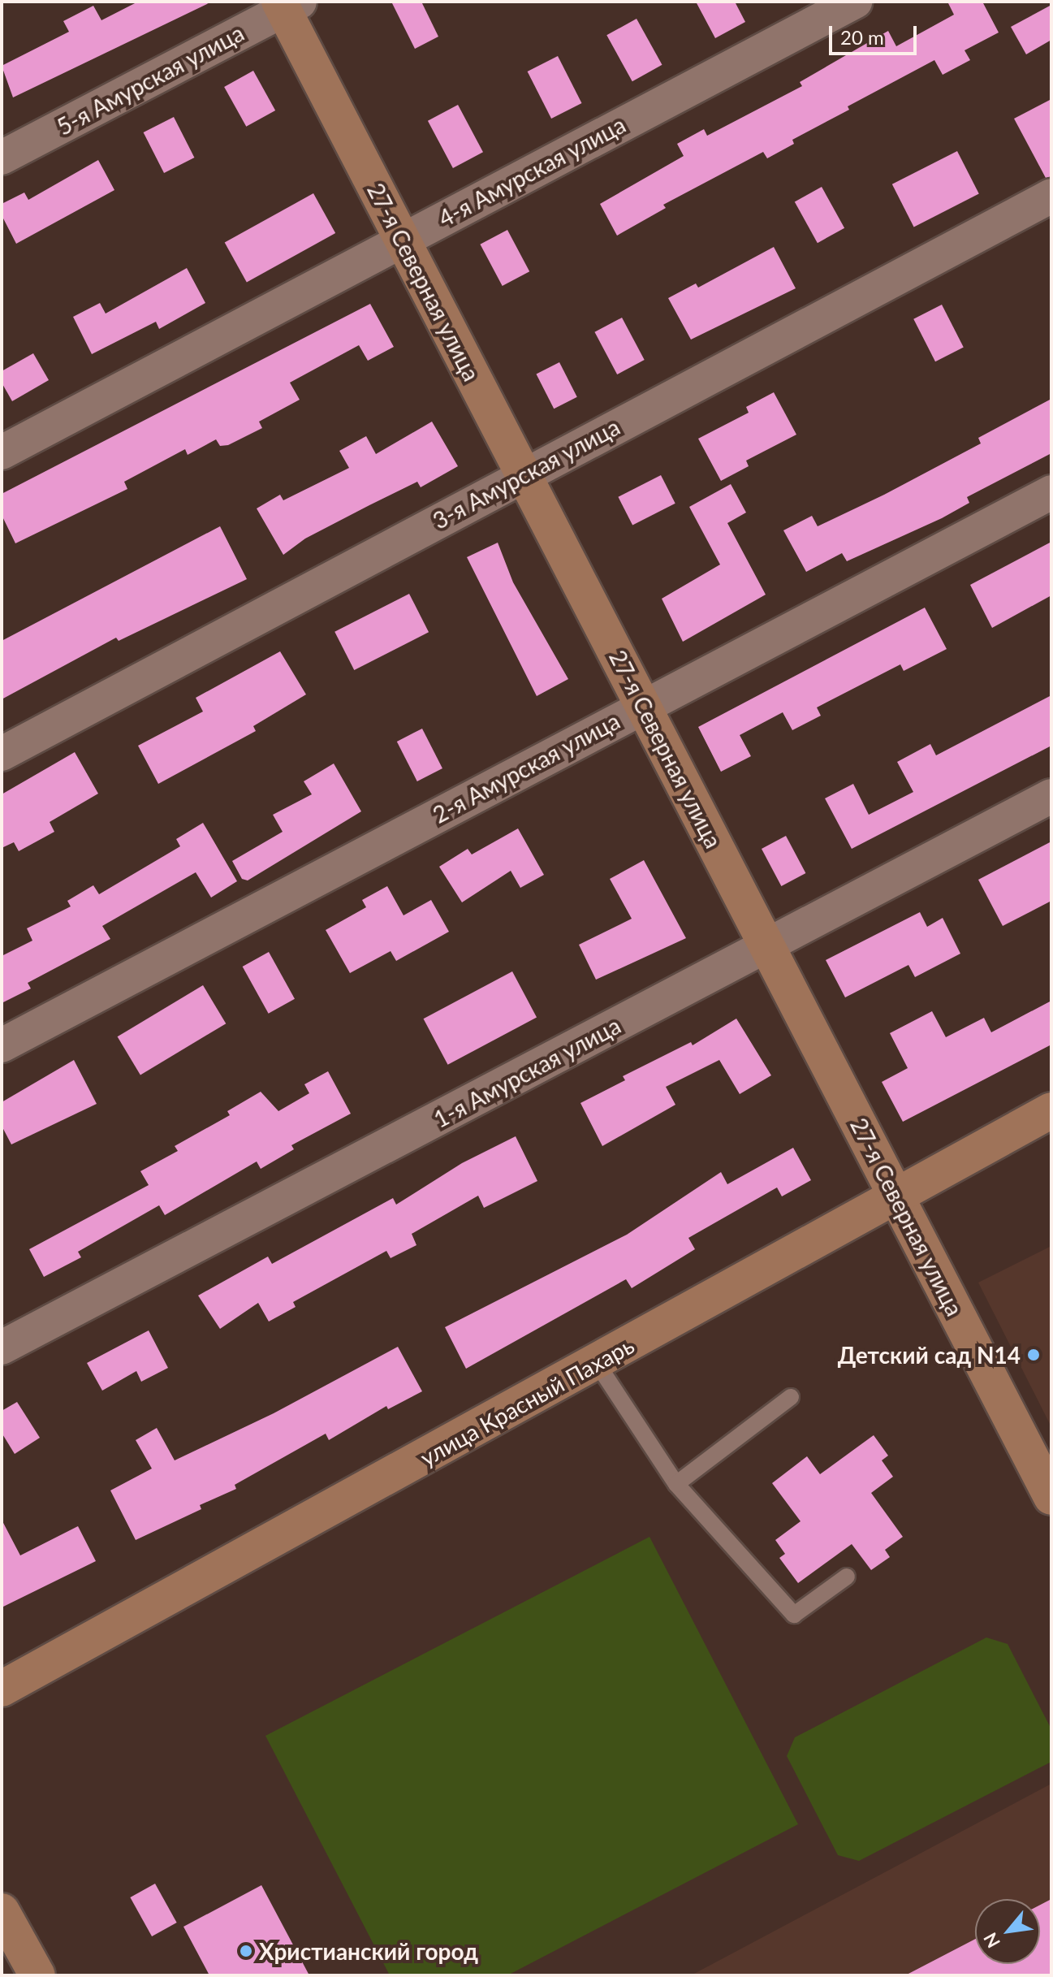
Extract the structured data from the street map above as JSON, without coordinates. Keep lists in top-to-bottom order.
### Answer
{
  "streets": {
    "street": [
      "5-я Амурская улица",
      "4-я Амурская улица",
      "27-я Северная улица",
      "3-я Амурская улица",
      "2-я Амурская улица",
      "1-я Амурская улица",
      "улица Красный Пахарь"
    ]
  },
  "crossings": [
    ["5-я Амурская улица", "27-я Северная улица"],
    ["4-я Амурская улица", "27-я Северная улица"],
    ["27-я Северная улица", "3-я Амурская улица"],
    ["27-я Северная улица", "2-я Амурская улица"],
    ["27-я Северная улица", "1-я Амурская улица"],
    ["27-я Северная улица", "улица Красный Пахарь"]
  ],
  "places": ["Детский сад N14", "Христианский город"],
  "scale_bar": "20 m",
  "north": "bottom left"
}
